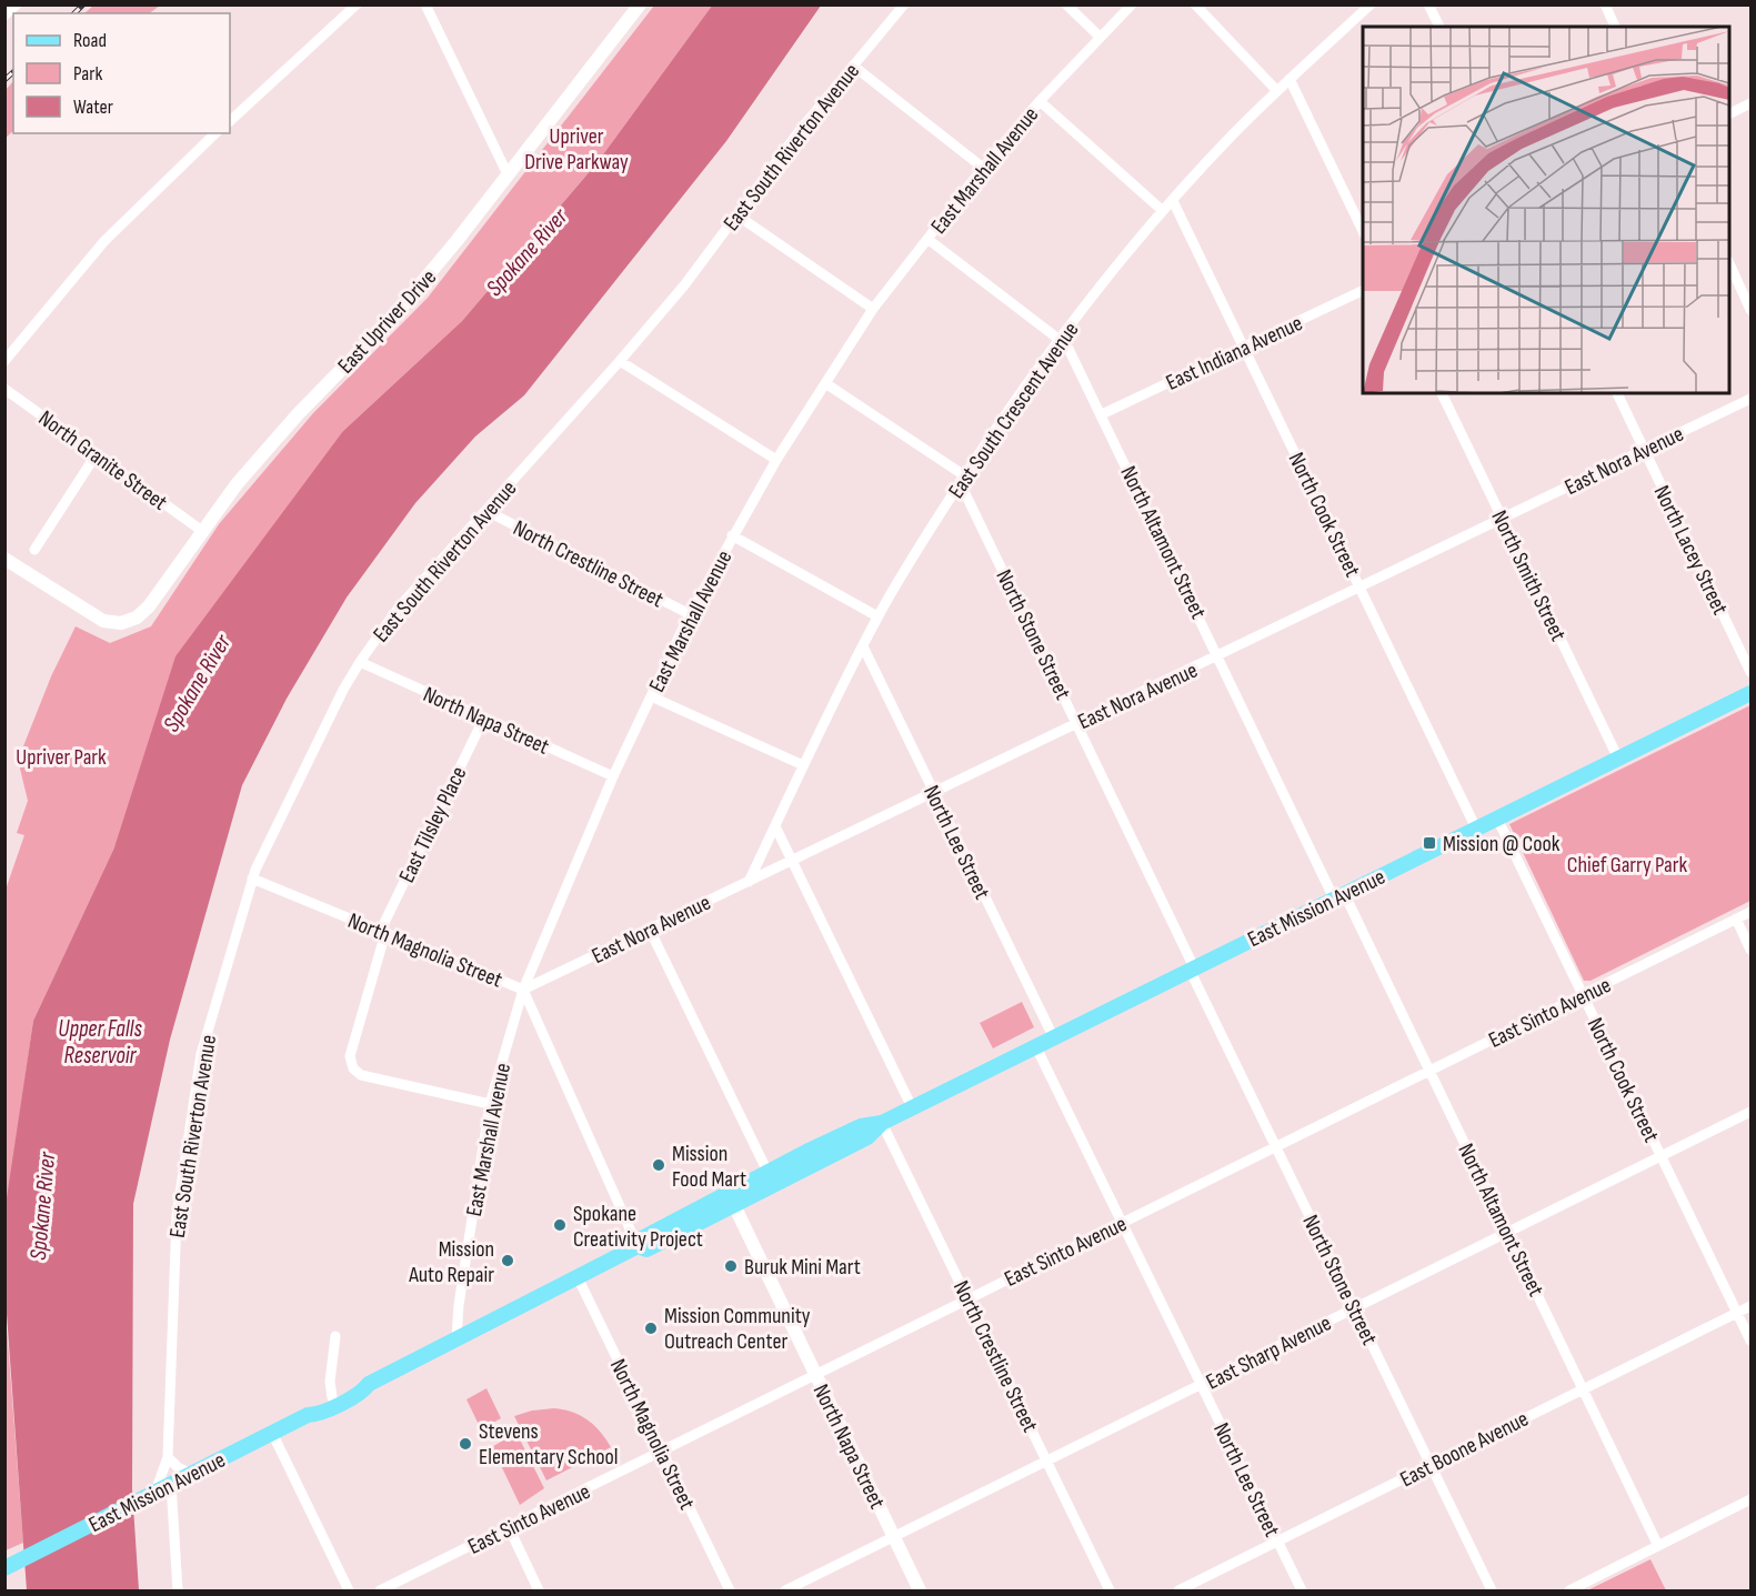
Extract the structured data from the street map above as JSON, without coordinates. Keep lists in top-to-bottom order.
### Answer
{
  "streets": {
    "main road": ["East Mission Avenue"],
    "street": [
      "East South Riverton Avenue",
      "East Marshall Avenue",
      "East Upriver Drive",
      "East Indiana Avenue",
      "East South Crescent Avenue",
      "North Granite Street",
      "East Nora Avenue",
      "North Cook Street",
      "North Altamont Street",
      "North Lacey Street",
      "North Crestline Street",
      "North Smith Street",
      "North Stone Street",
      "North Napa Street",
      "East Tilsley Place",
      "North Lee Street",
      "North Magnolia Street",
      "East Sinto Avenue",
      "East Sharp Avenue",
      "East Boone Avenue"
    ]
  },
  "crossings": [
    ["East South Riverton Avenue", "North Crestline Street"],
    ["East South Riverton Avenue", "North Napa Street"],
    ["East South Riverton Avenue", "East Mission Avenue"],
    ["East South Riverton Avenue", "North Magnolia Street"],
    ["East Marshall Avenue", "East Nora Avenue"],
    ["East Marshall Avenue", "North Altamont Street"],
    ["East Marshall Avenue", "North Crestline Street"],
    ["East Marshall Avenue", "North Napa Street"],
    ["East Marshall Avenue", "East Tilsley Place"],
    ["East Marshall Avenue", "East Mission Avenue"],
    ["East Marshall Avenue", "North Magnolia Street"],
    ["East Upriver Drive", "North Granite Street"],
    ["East Indiana Avenue", "North Cook Street"],
    ["East Indiana Avenue", "North Altamont Street"],
    ["East South Crescent Avenue", "East Nora Avenue"],
    ["East South Crescent Avenue", "North Cook Street"],
    ["East South Crescent Avenue", "North Altamont Street"],
    ["East South Crescent Avenue", "North Stone Street"],
    ["East South Crescent Avenue", "North Lee Street"],
    ["East Nora Avenue", "North Cook Street"],
    ["East Nora Avenue", "North Altamont Street"],
    ["East Nora Avenue", "North Lacey Street"],
    ["East Nora Avenue", "North Smith Street"],
    ["East Nora Avenue", "North Stone Street"],
    ["East Nora Avenue", "North Lee Street"],
    ["East Nora Avenue", "North Magnolia Street"],
    ["North Cook Street", "East Mission Avenue"],
    ["North Cook Street", "East Sinto Avenue"],
    ["North Cook Street", "East Sharp Avenue"],
    ["North Cook Street", "East Boone Avenue"],
    ["North Altamont Street", "East Mission Avenue"],
    ["North Altamont Street", "East Sinto Avenue"],
    ["North Altamont Street", "East Sharp Avenue"],
    ["North Altamont Street", "East Boone Avenue"],
    ["North Crestline Street", "East Mission Avenue"],
    ["North Crestline Street", "East Sinto Avenue"],
    ["North Crestline Street", "East Sharp Avenue"],
    ["North Smith Street", "East Mission Avenue"],
    ["North Stone Street", "East Mission Avenue"],
    ["North Stone Street", "East Sinto Avenue"],
    ["North Stone Street", "East Sharp Avenue"],
    ["North Stone Street", "East Boone Avenue"],
    ["North Napa Street", "East Tilsley Place"],
    ["North Napa Street", "East Mission Avenue"],
    ["North Napa Street", "East Sinto Avenue"],
    ["North Napa Street", "East Sharp Avenue"],
    ["East Tilsley Place", "North Magnolia Street"],
    ["North Lee Street", "East Mission Avenue"],
    ["North Lee Street", "East Sinto Avenue"],
    ["North Lee Street", "East Sharp Avenue"],
    ["North Lee Street", "East Boone Avenue"],
    ["East Mission Avenue", "North Magnolia Street"],
    ["North Magnolia Street", "East Sinto Avenue"]
  ],
  "water": ["Spokane River", "Upper Falls Reservoir"],
  "parks": ["Upriver Drive Parkway", "Upriver Park", "Chief Garry Park"],
  "places": {
    "transit": ["Mission @ Cook"],
    "other": [
      "Mission Food Mart",
      "Spokane Creativity Project",
      "Mission Auto Repair",
      "Buruk Mini Mart",
      "Mission Community Outreach Center",
      "Stevens Elementary School"
    ]
  },
  "legend": ["Road", "Park", "Water"]
}
